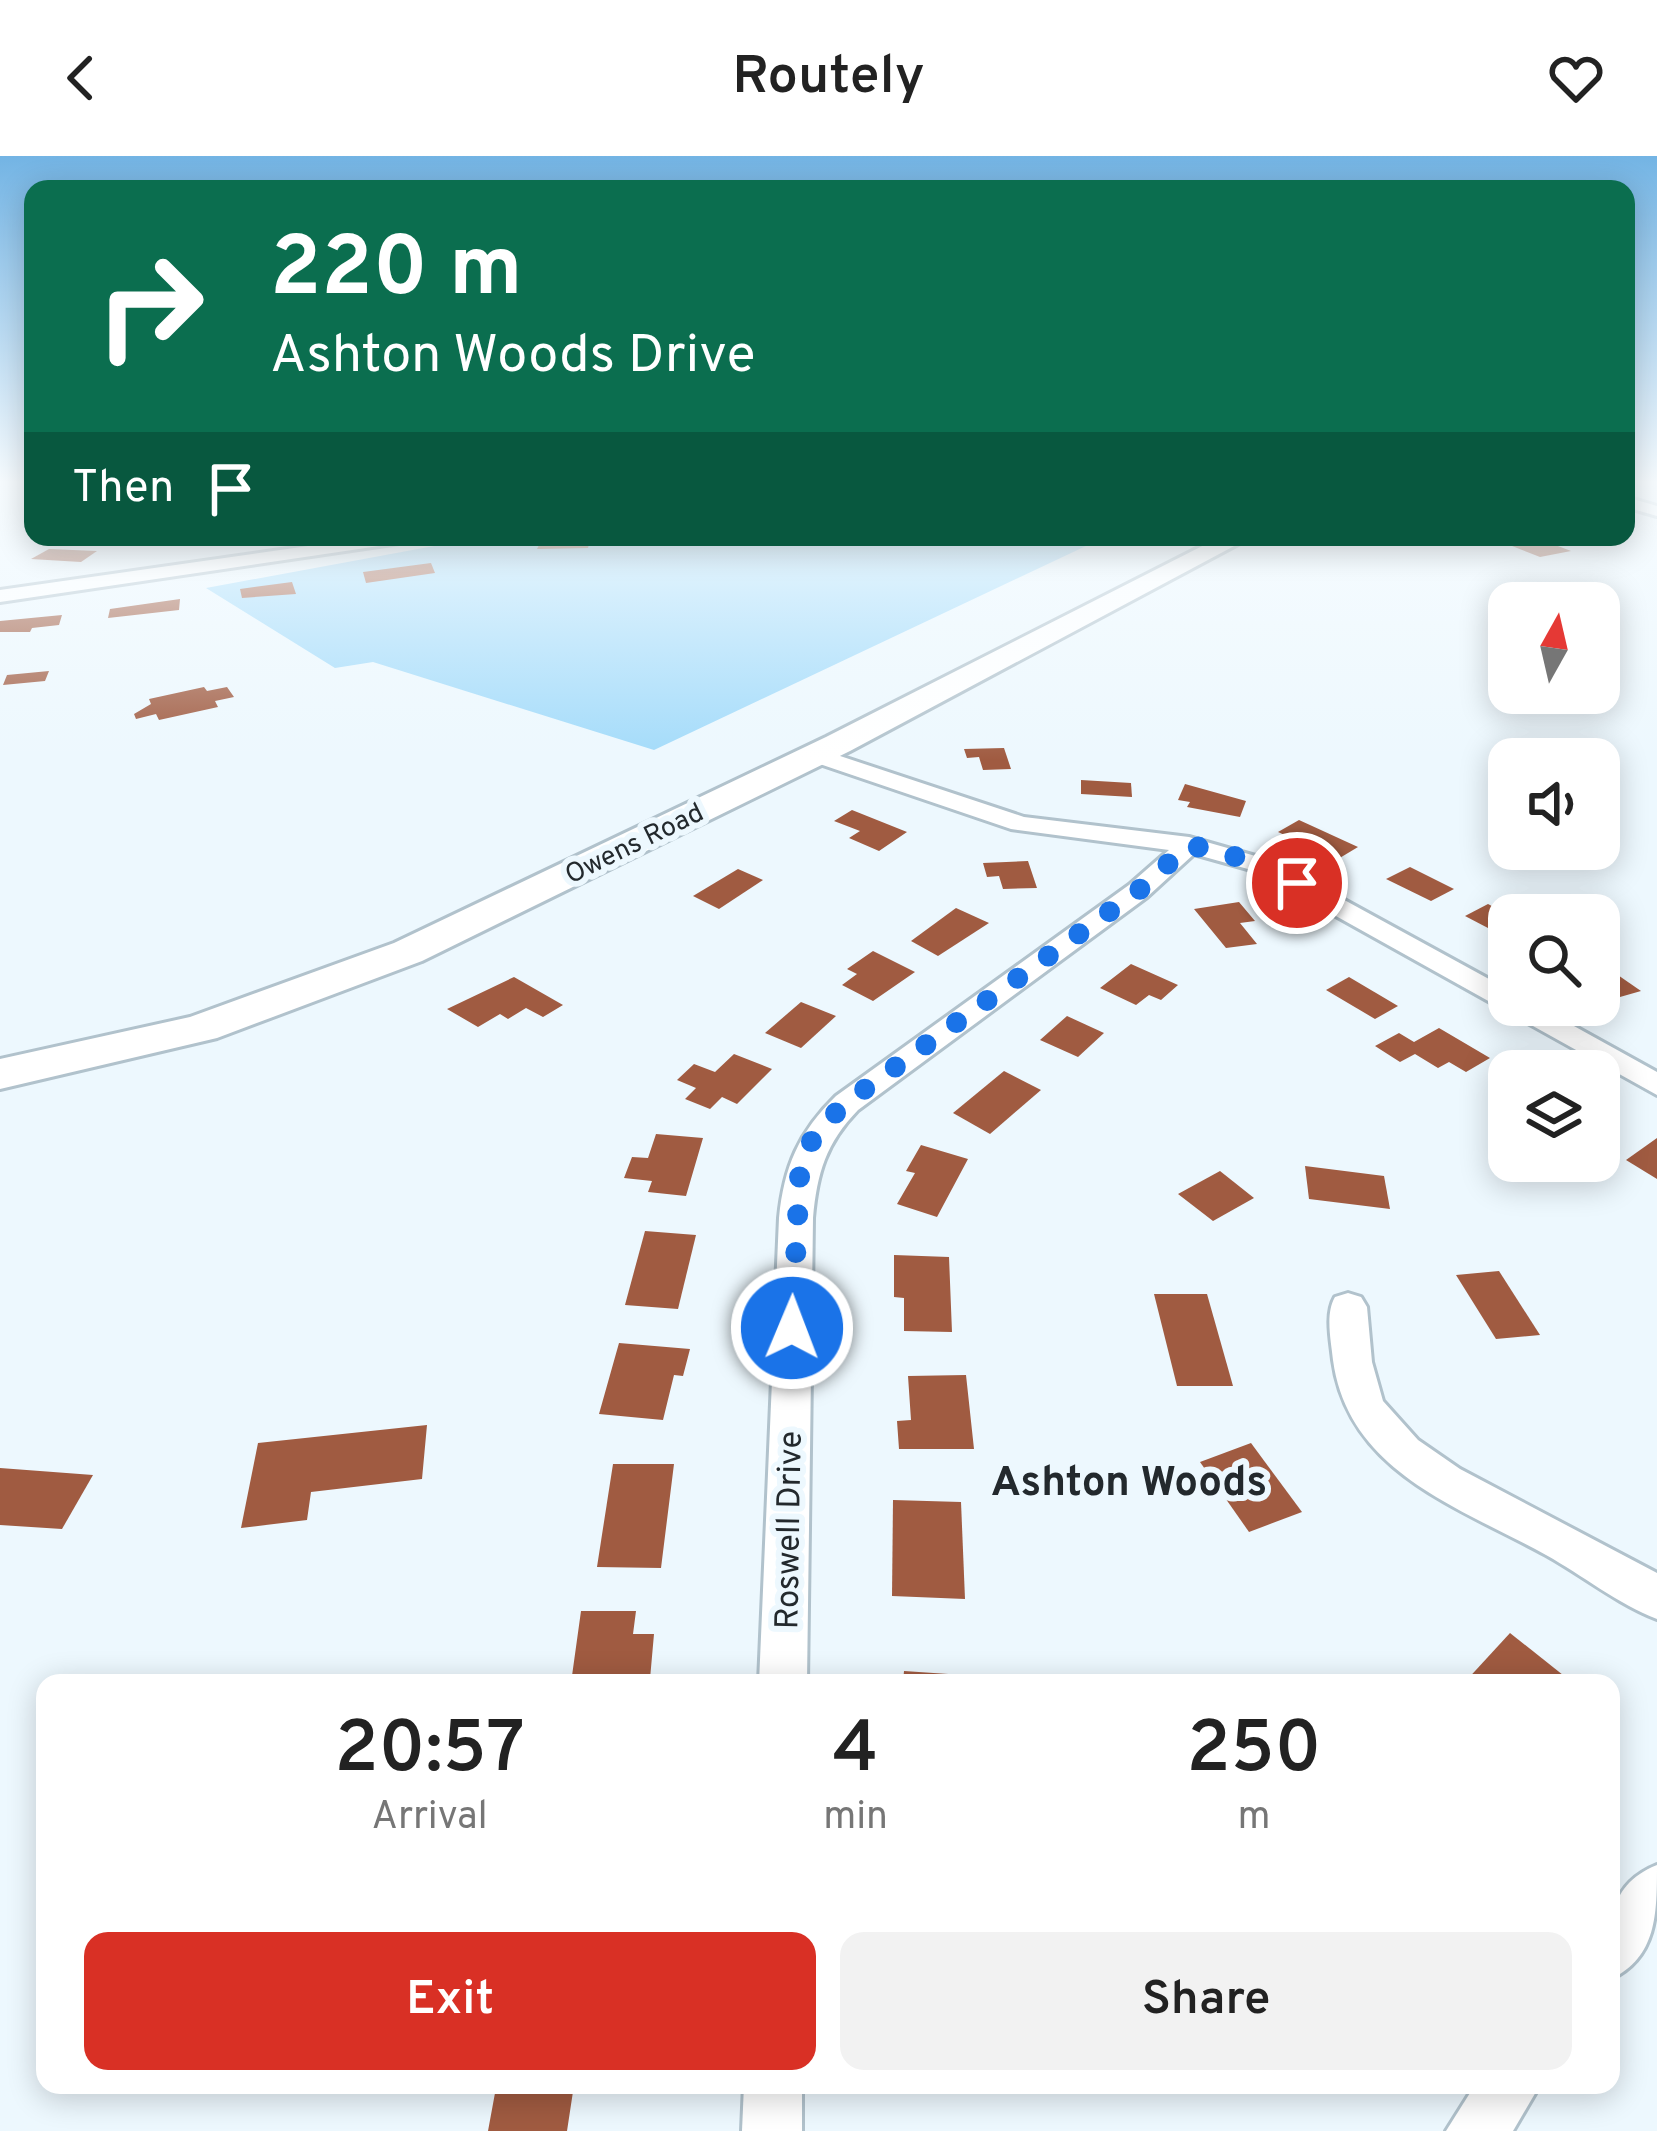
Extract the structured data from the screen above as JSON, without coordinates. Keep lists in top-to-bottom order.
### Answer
{
  "streets": {
    "street": ["Owens Road", "Roswell Drive"]
  },
  "districts": ["Ashton Woods"],
  "north": "top",
  "page": {
    "header": "Routely",
    "turn": ["220 m", "Ashton Woods Drive"],
    "then": "Then",
    "eta": [
      "20:57",
      "Arrival",
      "4",
      "min",
      "250",
      "m"
    ],
    "buttons": ["Exit", "Share"]
  }
}
